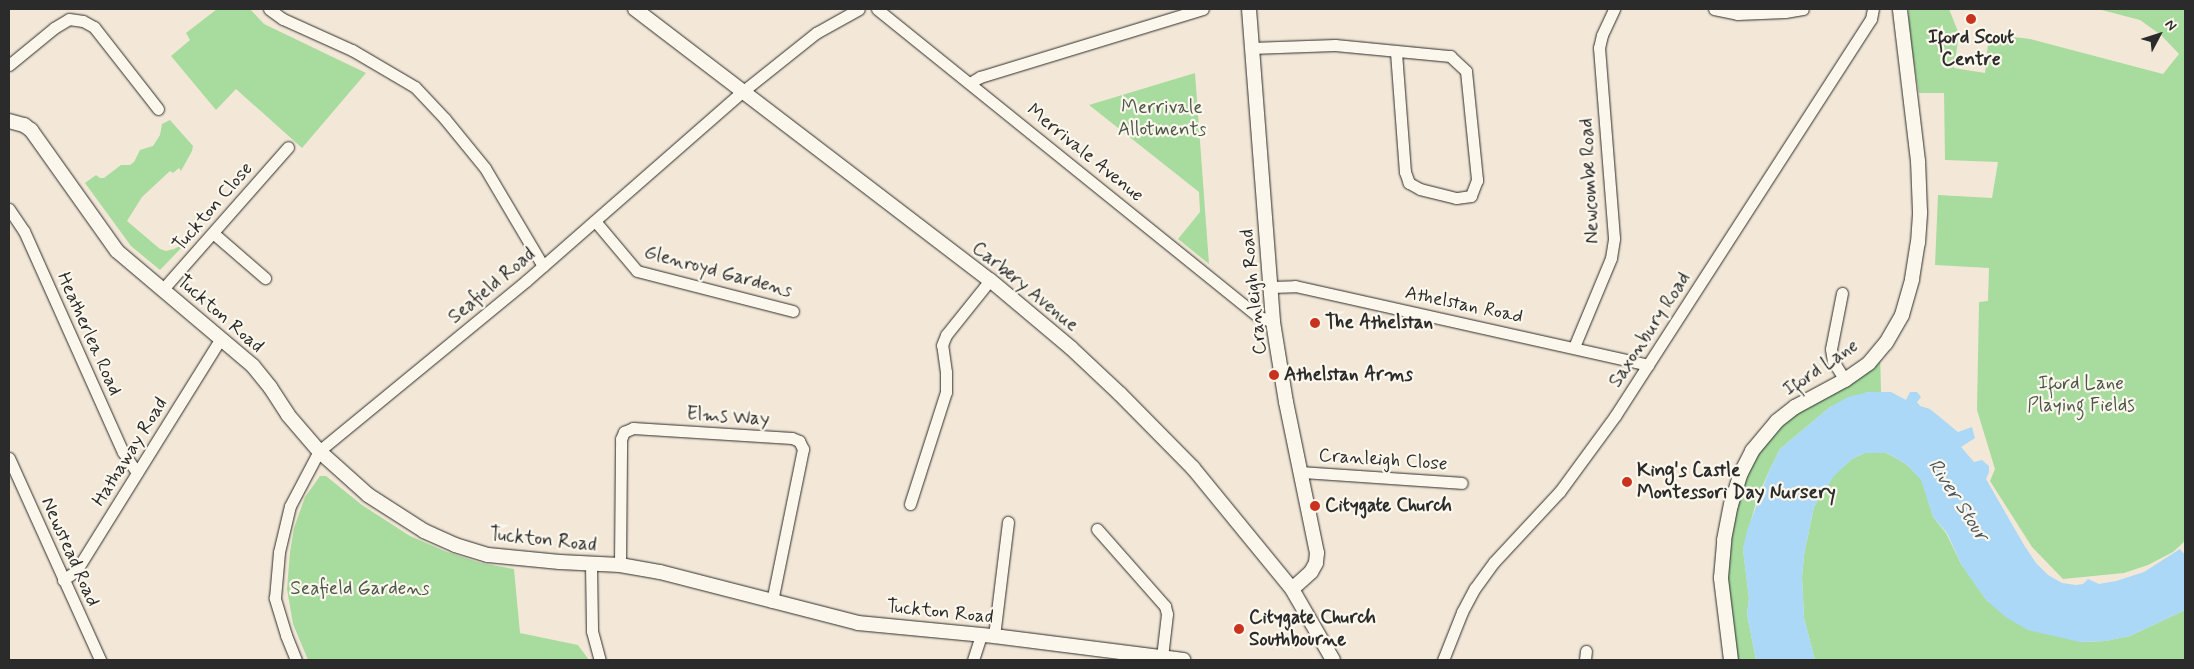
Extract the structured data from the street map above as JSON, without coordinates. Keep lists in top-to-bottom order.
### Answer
{
  "streets": {
    "street": [
      "Merrivale Avenue",
      "Newcombe Road",
      "Tuckton Close",
      "Glenroyd Gardens",
      "Seafield Road",
      "Carbery Avenue",
      "Cranleigh Road",
      "Athelstan Road",
      "Tuckton Road",
      "Saxonbury Road",
      "Heatherlea Road",
      "Iford Lane",
      "Elms Way",
      "Hathaway Road",
      "Cranleigh Close",
      "Newstead Road"
    ]
  },
  "crossings": [
    ["Merrivale Avenue", "Cranleigh Road"],
    ["Newcombe Road", "Athelstan Road"],
    ["Tuckton Close", "Tuckton Road"],
    ["Glenroyd Gardens", "Seafield Road"],
    ["Seafield Road", "Carbery Avenue"],
    ["Seafield Road", "Tuckton Road"],
    ["Carbery Avenue", "Cranleigh Road"],
    ["Cranleigh Road", "Athelstan Road"],
    ["Cranleigh Road", "Cranleigh Close"],
    ["Athelstan Road", "Saxonbury Road"],
    ["Tuckton Road", "Elms Way"],
    ["Tuckton Road", "Hathaway Road"],
    ["Heatherlea Road", "Hathaway Road"],
    ["Hathaway Road", "Newstead Road"]
  ],
  "water": ["River Stour"],
  "parks": ["Merrivale Allotments", "Iford Lane Playing Fields", "Seafield Gardens"],
  "places": [
    "Iford Scout Centre",
    "The Athelstan",
    "Athelstan Arms",
    "King's Castle Montessori Day Nursery",
    "Citygate Church",
    "Citygate Church Southbourne"
  ],
  "north": "top right"
}
